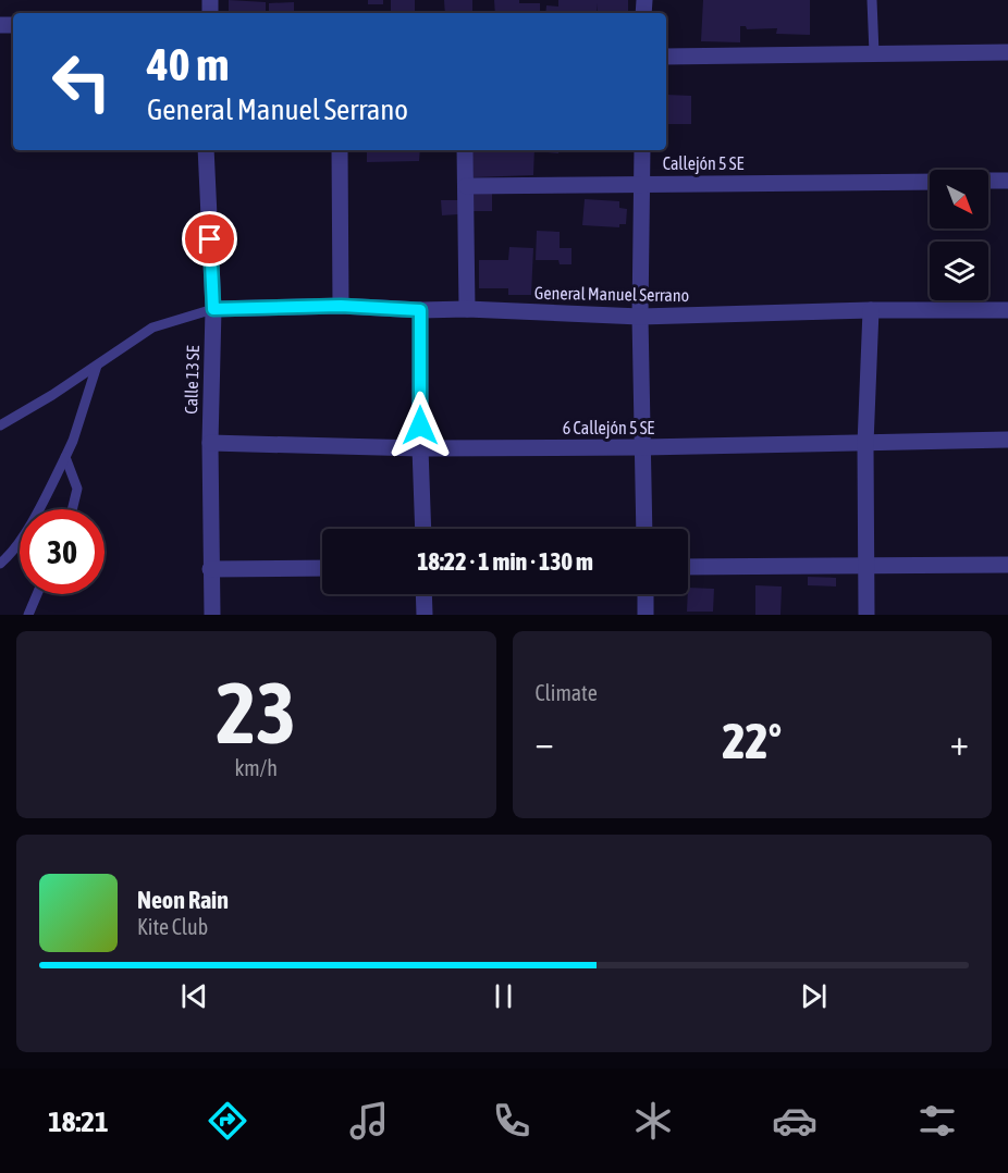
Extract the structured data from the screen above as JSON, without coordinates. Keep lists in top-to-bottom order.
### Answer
{
  "streets": {
    "street": [
      "Callejón 5 SE",
      "General Manuel Serrano",
      "Calle 13 SE",
      "6 Callejón 5 SE"
    ]
  },
  "crossings": [
    ["General Manuel Serrano", "Calle 13 SE"],
    ["Calle 13 SE", "6 Callejón 5 SE"]
  ],
  "north": "bottom right",
  "page": {
    "turn": ["40 m", "General Manuel Serrano"],
    "limit": "30",
    "trip": "18:22 · 1 min · 130 m",
    "tile": [
      ["23", "km/h"],
      "Climate"
    ],
    "heat": ["−", "22°", "+"],
    "song": ["Neon Rain", "Kite Club"],
    "tabs": "18:21"
  }
}
